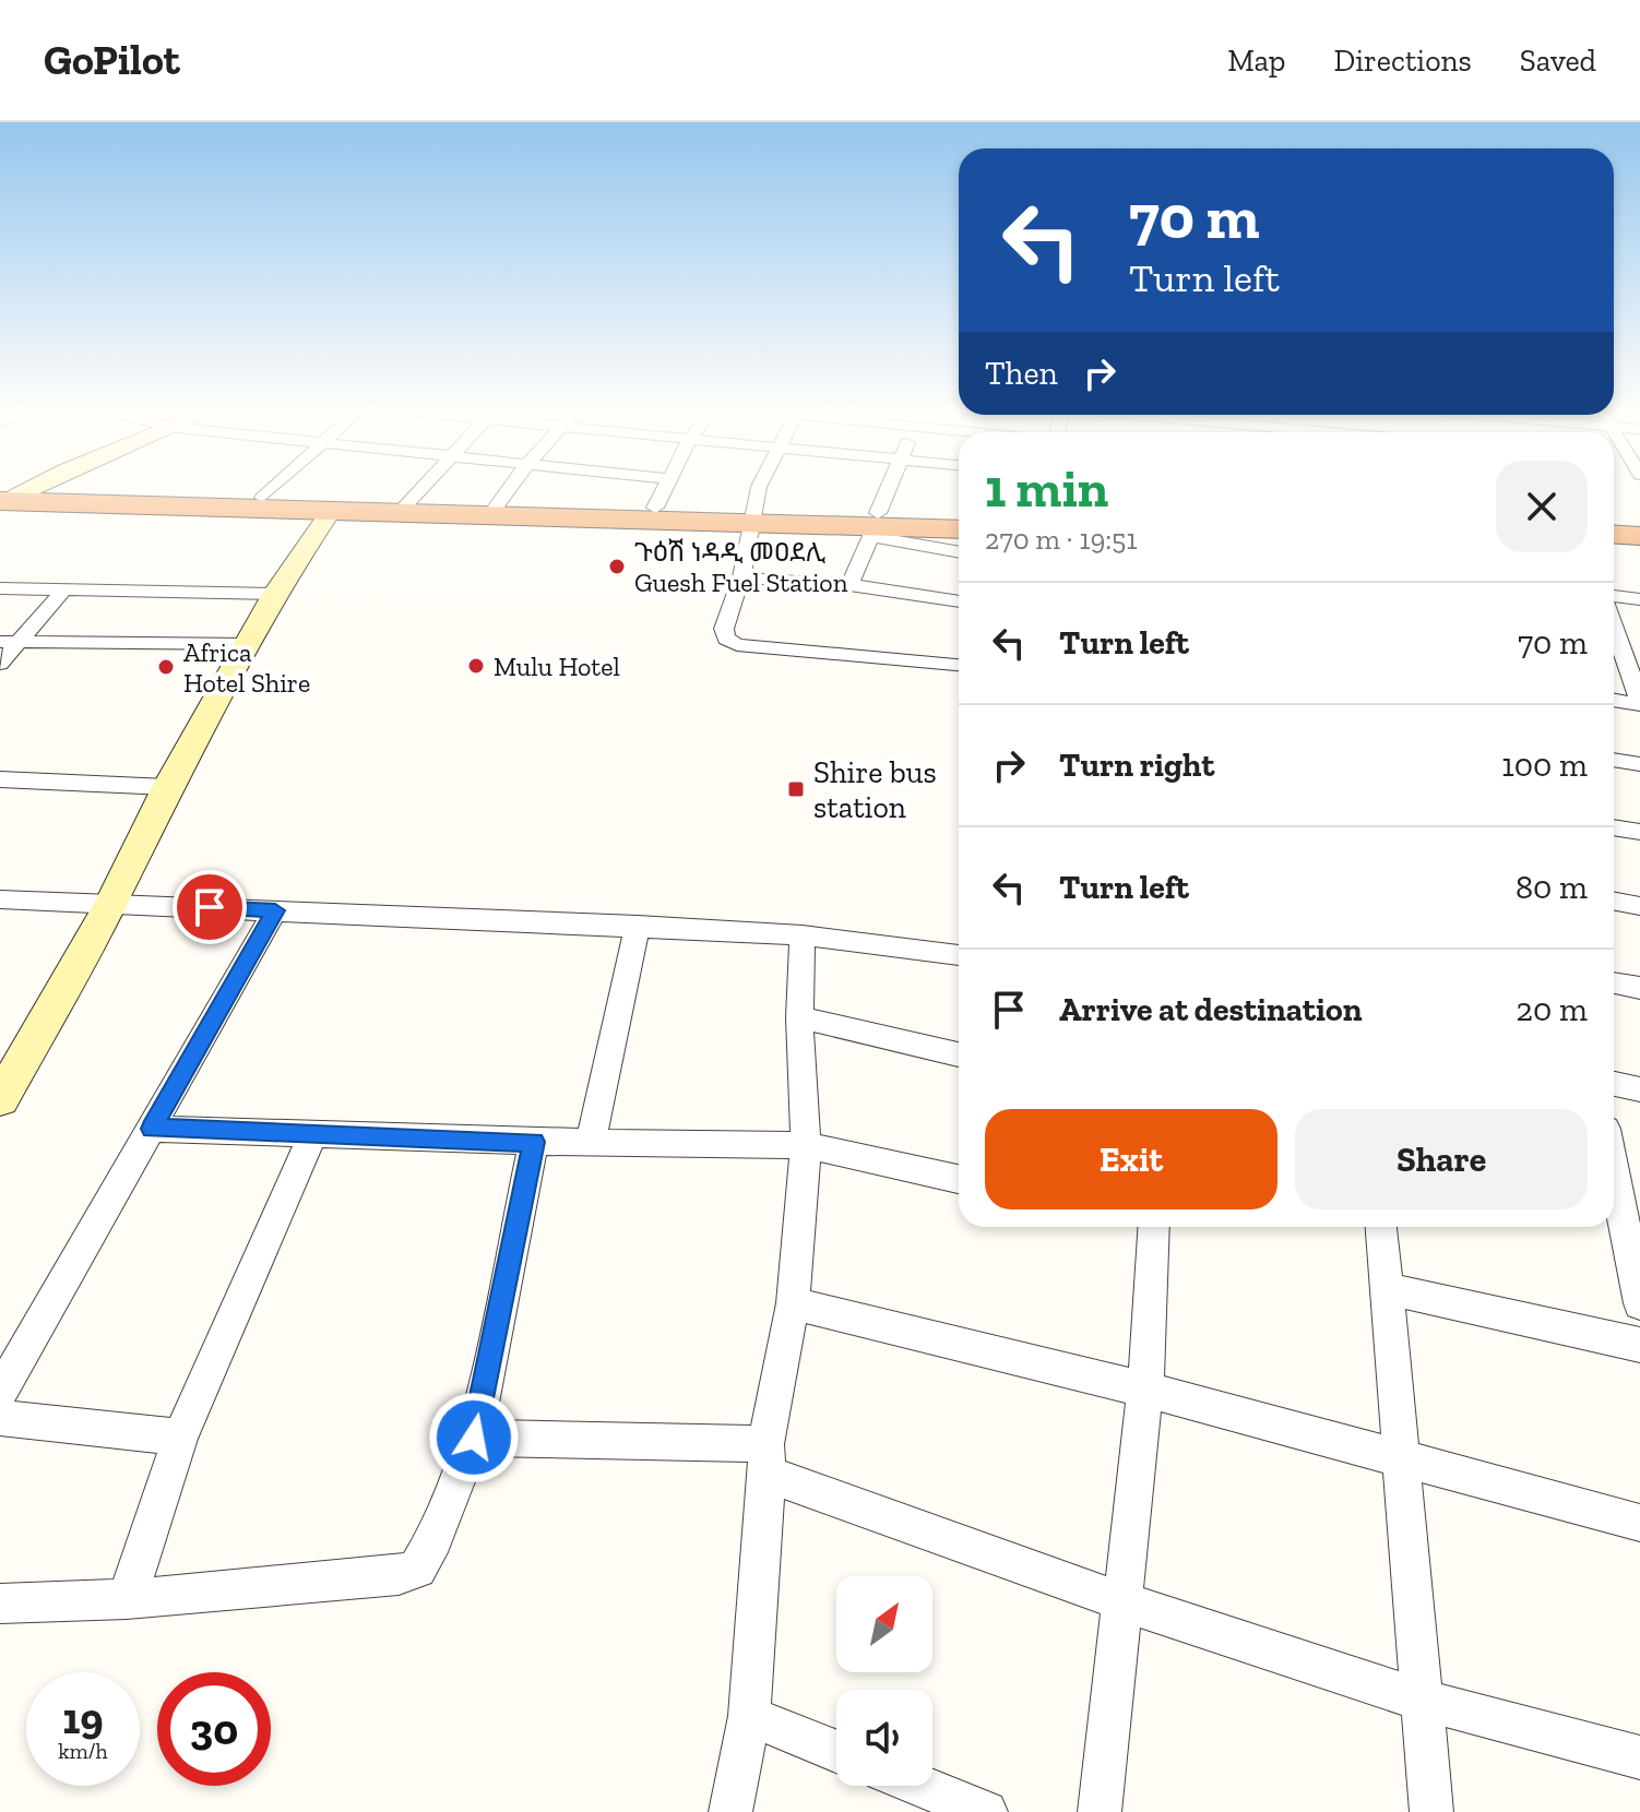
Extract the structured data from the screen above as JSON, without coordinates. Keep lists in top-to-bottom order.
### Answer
{
  "places": {
    "other": ["ጉዕሽ ነዳዲ መዐደሊ Guesh Fuel Station", "Mulu Hotel", "Africa Hotel Shire"],
    "transit": ["Shire bus station"]
  },
  "north": "top right",
  "page": {
    "header": "GoPilot",
    "nav": ["Map", "Directions", "Saved"],
    "turn": ["70 m", "Turn left"],
    "then": "Then",
    "heading": ["1 min", "270 m · 19:51"],
    "list": [
      {
        "name": "Turn left",
        "value": "70 m"
      },
      {
        "name": "Turn right",
        "value": "100 m"
      },
      {
        "name": "Turn left",
        "value": "80 m"
      },
      {
        "name": "Arrive at destination",
        "value": "20 m"
      }
    ],
    "buttons": ["Exit", "Share"],
    "speed": "19 km/h",
    "limit": "30"
  }
}
